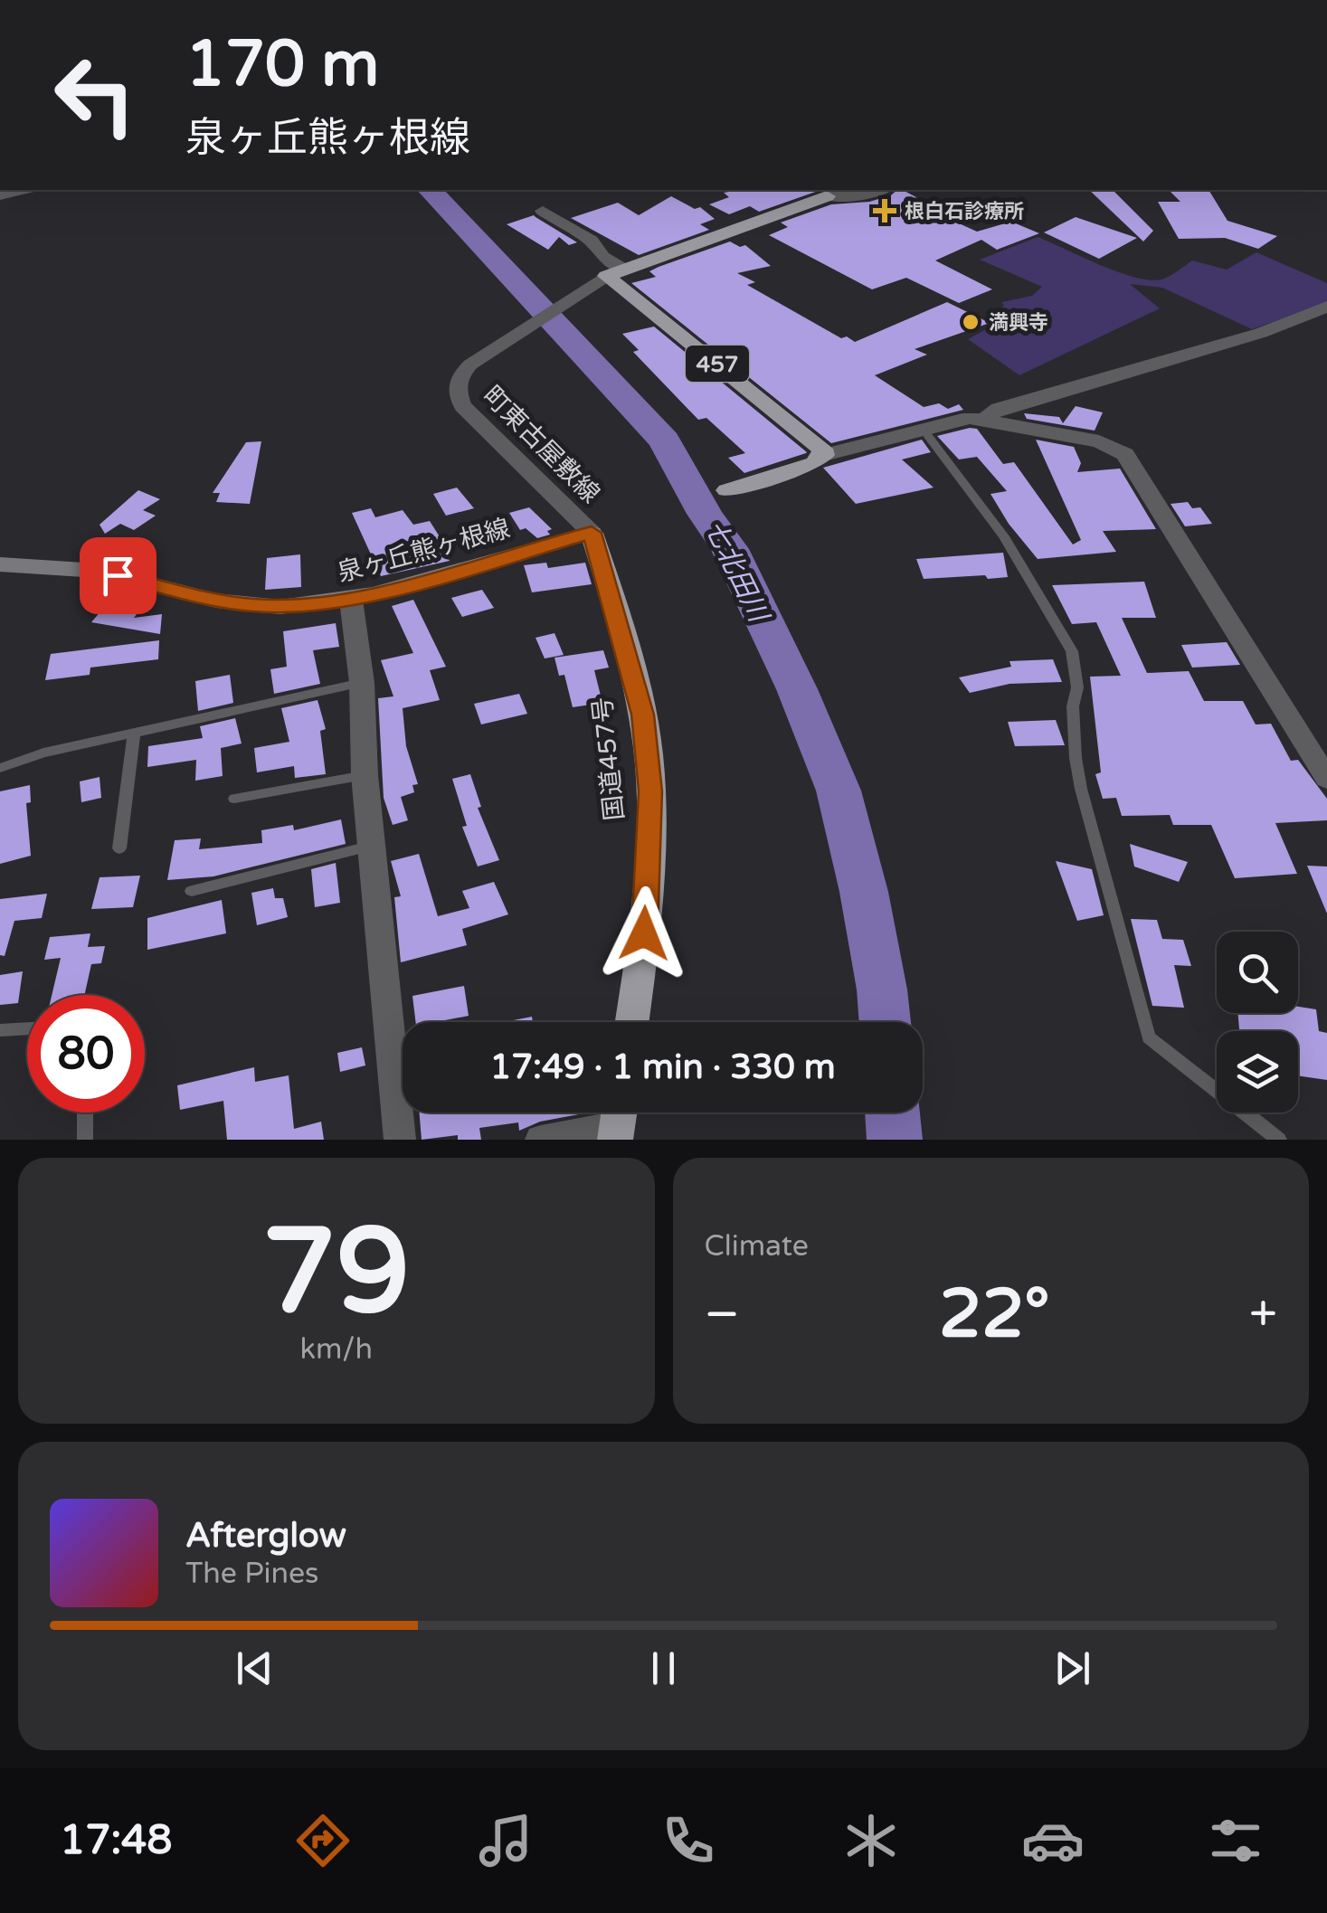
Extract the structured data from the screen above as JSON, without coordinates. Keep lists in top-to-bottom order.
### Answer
{
  "streets": {
    "highway": ["457", "国道457号"],
    "main road": ["泉ヶ丘熊ヶ根線"],
    "street": ["町東古屋敷線"]
  },
  "crossings": [
    ["457", "町東古屋敷線"],
    ["町東古屋敷線", "泉ヶ丘熊ヶ根線"],
    ["町東古屋敷線", "国道457号"],
    ["泉ヶ丘熊ヶ根線", "国道457号"]
  ],
  "water": ["七北田川"],
  "places": {
    "health": ["根白石診療所"],
    "other": ["満興寺"]
  },
  "page": {
    "turn": ["170 m", "泉ヶ丘熊ヶ根線"],
    "limit": "80",
    "trip": "17:49 · 1 min · 330 m",
    "tile": [
      ["79", "km/h"],
      "Climate"
    ],
    "heat": ["−", "22°", "+"],
    "song": ["Afterglow", "The Pines"],
    "tabs": "17:48"
  }
}
